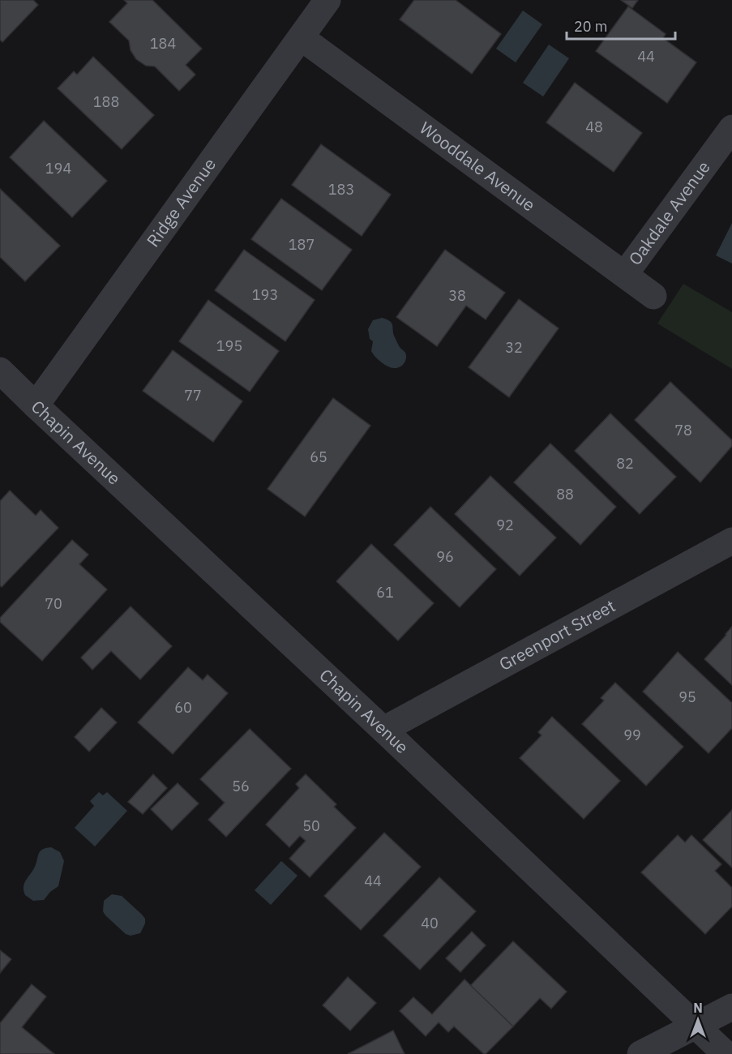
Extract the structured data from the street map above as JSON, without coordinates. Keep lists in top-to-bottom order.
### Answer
{
  "streets": {
    "street": [
      "Wooddale Avenue",
      "Ridge Avenue",
      "Oakdale Avenue",
      "Chapin Avenue",
      "Greenport Street"
    ]
  },
  "crossings": [
    ["Wooddale Avenue", "Ridge Avenue"],
    ["Wooddale Avenue", "Oakdale Avenue"],
    ["Ridge Avenue", "Chapin Avenue"],
    ["Chapin Avenue", "Greenport Street"]
  ],
  "house_numbers": [
    "184",
    "44",
    "188",
    "48",
    "194",
    "183",
    "187",
    "193",
    "38",
    "195",
    "32",
    "77",
    "78",
    "65",
    "82",
    "88",
    "92",
    "96",
    "61",
    "70",
    "95",
    "60",
    "99",
    "56",
    "50",
    "44",
    "40"
  ],
  "scale_bar": "20 m",
  "north": "top"
}
